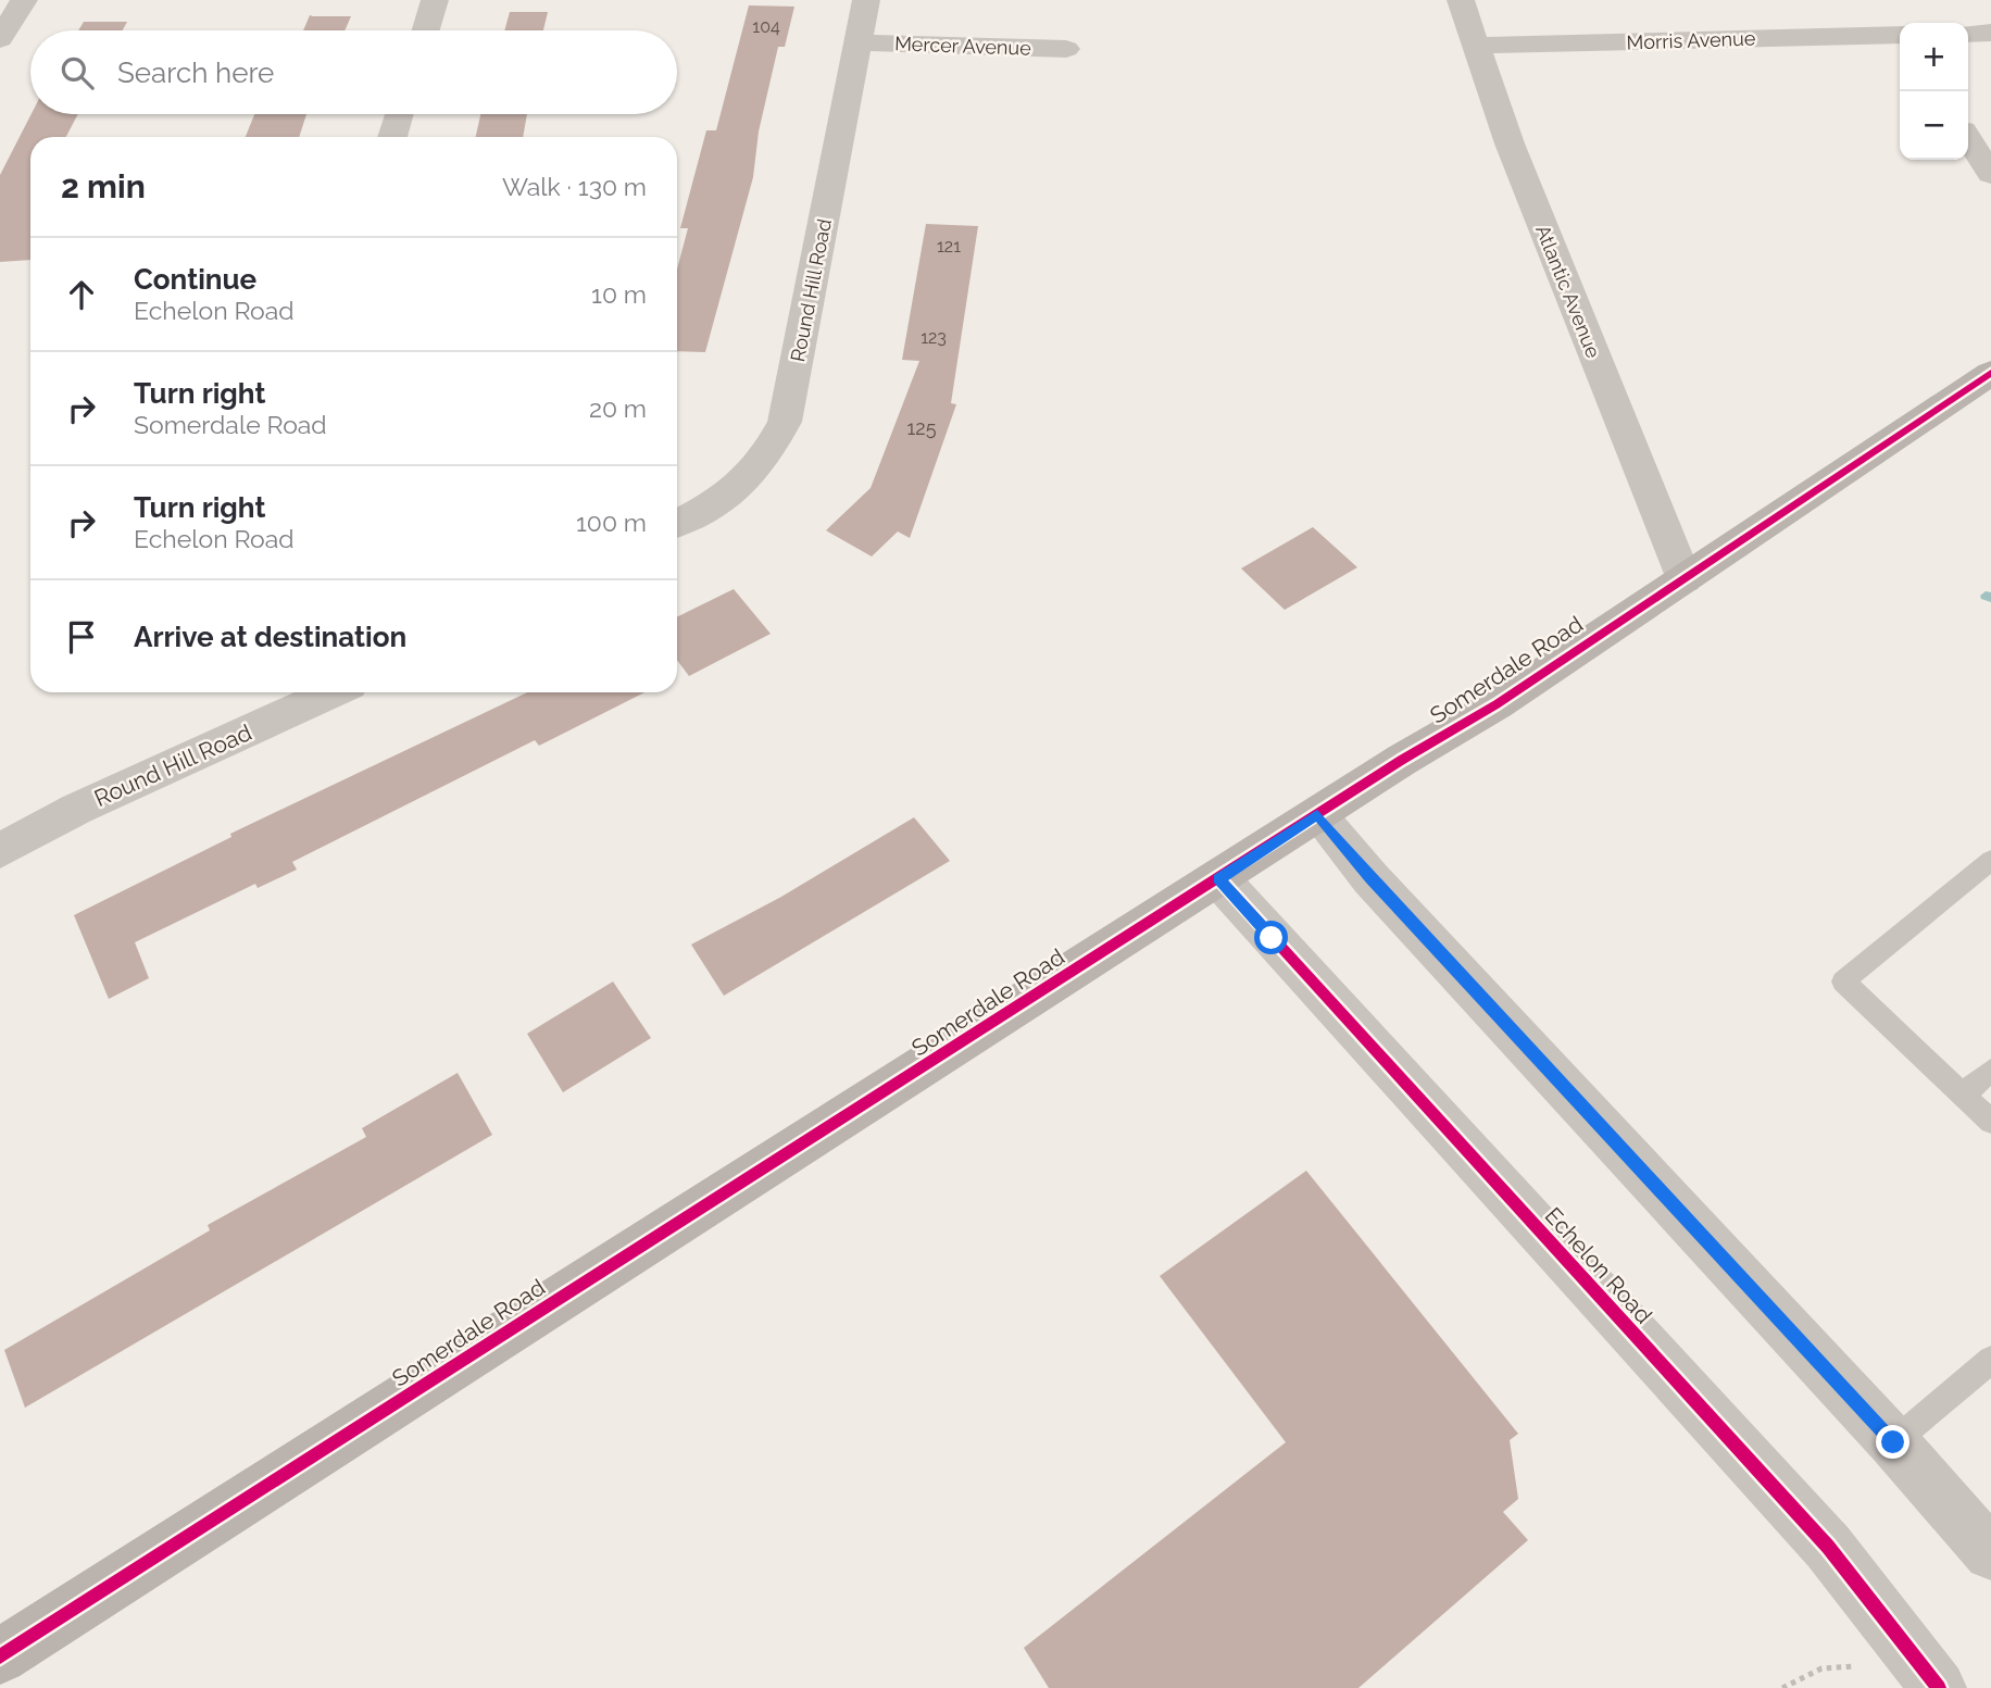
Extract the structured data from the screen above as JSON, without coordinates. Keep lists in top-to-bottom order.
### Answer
{
  "streets": {
    "main road": ["Somerdale Road"],
    "street": [
      "Morris Avenue",
      "Mercer Avenue",
      "Round Hill Road",
      "Atlantic Avenue",
      "Echelon Road"
    ]
  },
  "crossings": [
    ["Morris Avenue", "Atlantic Avenue"],
    ["Mercer Avenue", "Round Hill Road"],
    ["Atlantic Avenue", "Somerdale Road"],
    ["Somerdale Road", "Echelon Road"]
  ],
  "house_numbers": [
    "104",
    "121",
    "123",
    "125"
  ],
  "page": {
    "map_buttons": ["+", "−"],
    "search": "Search here",
    "heading": ["2 min", "Walk · 130 m"],
    "list": [
      ["Continue", "Echelon Road", "10 m"],
      ["Turn right", "Somerdale Road", "20 m"],
      ["Turn right", "Echelon Road", "100 m"],
      "Arrive at destination"
    ]
  }
}
